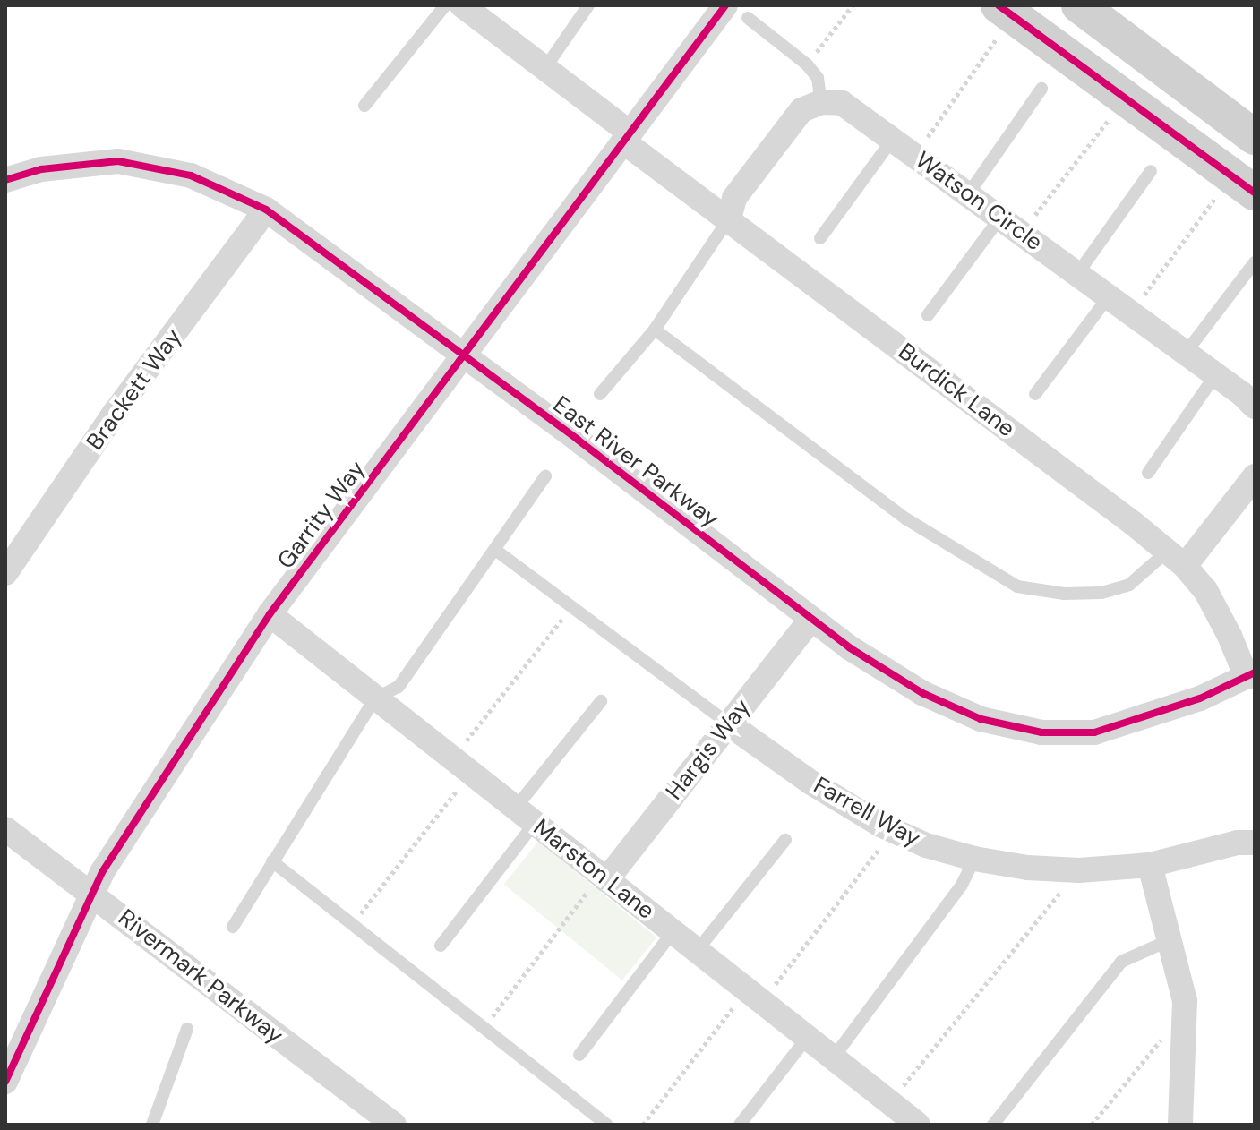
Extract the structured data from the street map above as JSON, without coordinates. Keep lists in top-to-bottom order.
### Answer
{
  "streets": {
    "street": [
      "Watson Circle",
      "Brackett Way",
      "Burdick Lane",
      "East River Parkway",
      "Garrity Way",
      "Hargis Way",
      "Farrell Way",
      "Marston Lane",
      "Rivermark Parkway"
    ]
  },
  "crossings": [
    ["Brackett Way", "East River Parkway"],
    ["Burdick Lane", "East River Parkway"],
    ["Burdick Lane", "Garrity Way"],
    ["East River Parkway", "Garrity Way"],
    ["East River Parkway", "Hargis Way"],
    ["Garrity Way", "Marston Lane"],
    ["Garrity Way", "Rivermark Parkway"],
    ["Hargis Way", "Farrell Way"],
    ["Hargis Way", "Marston Lane"]
  ]
}
